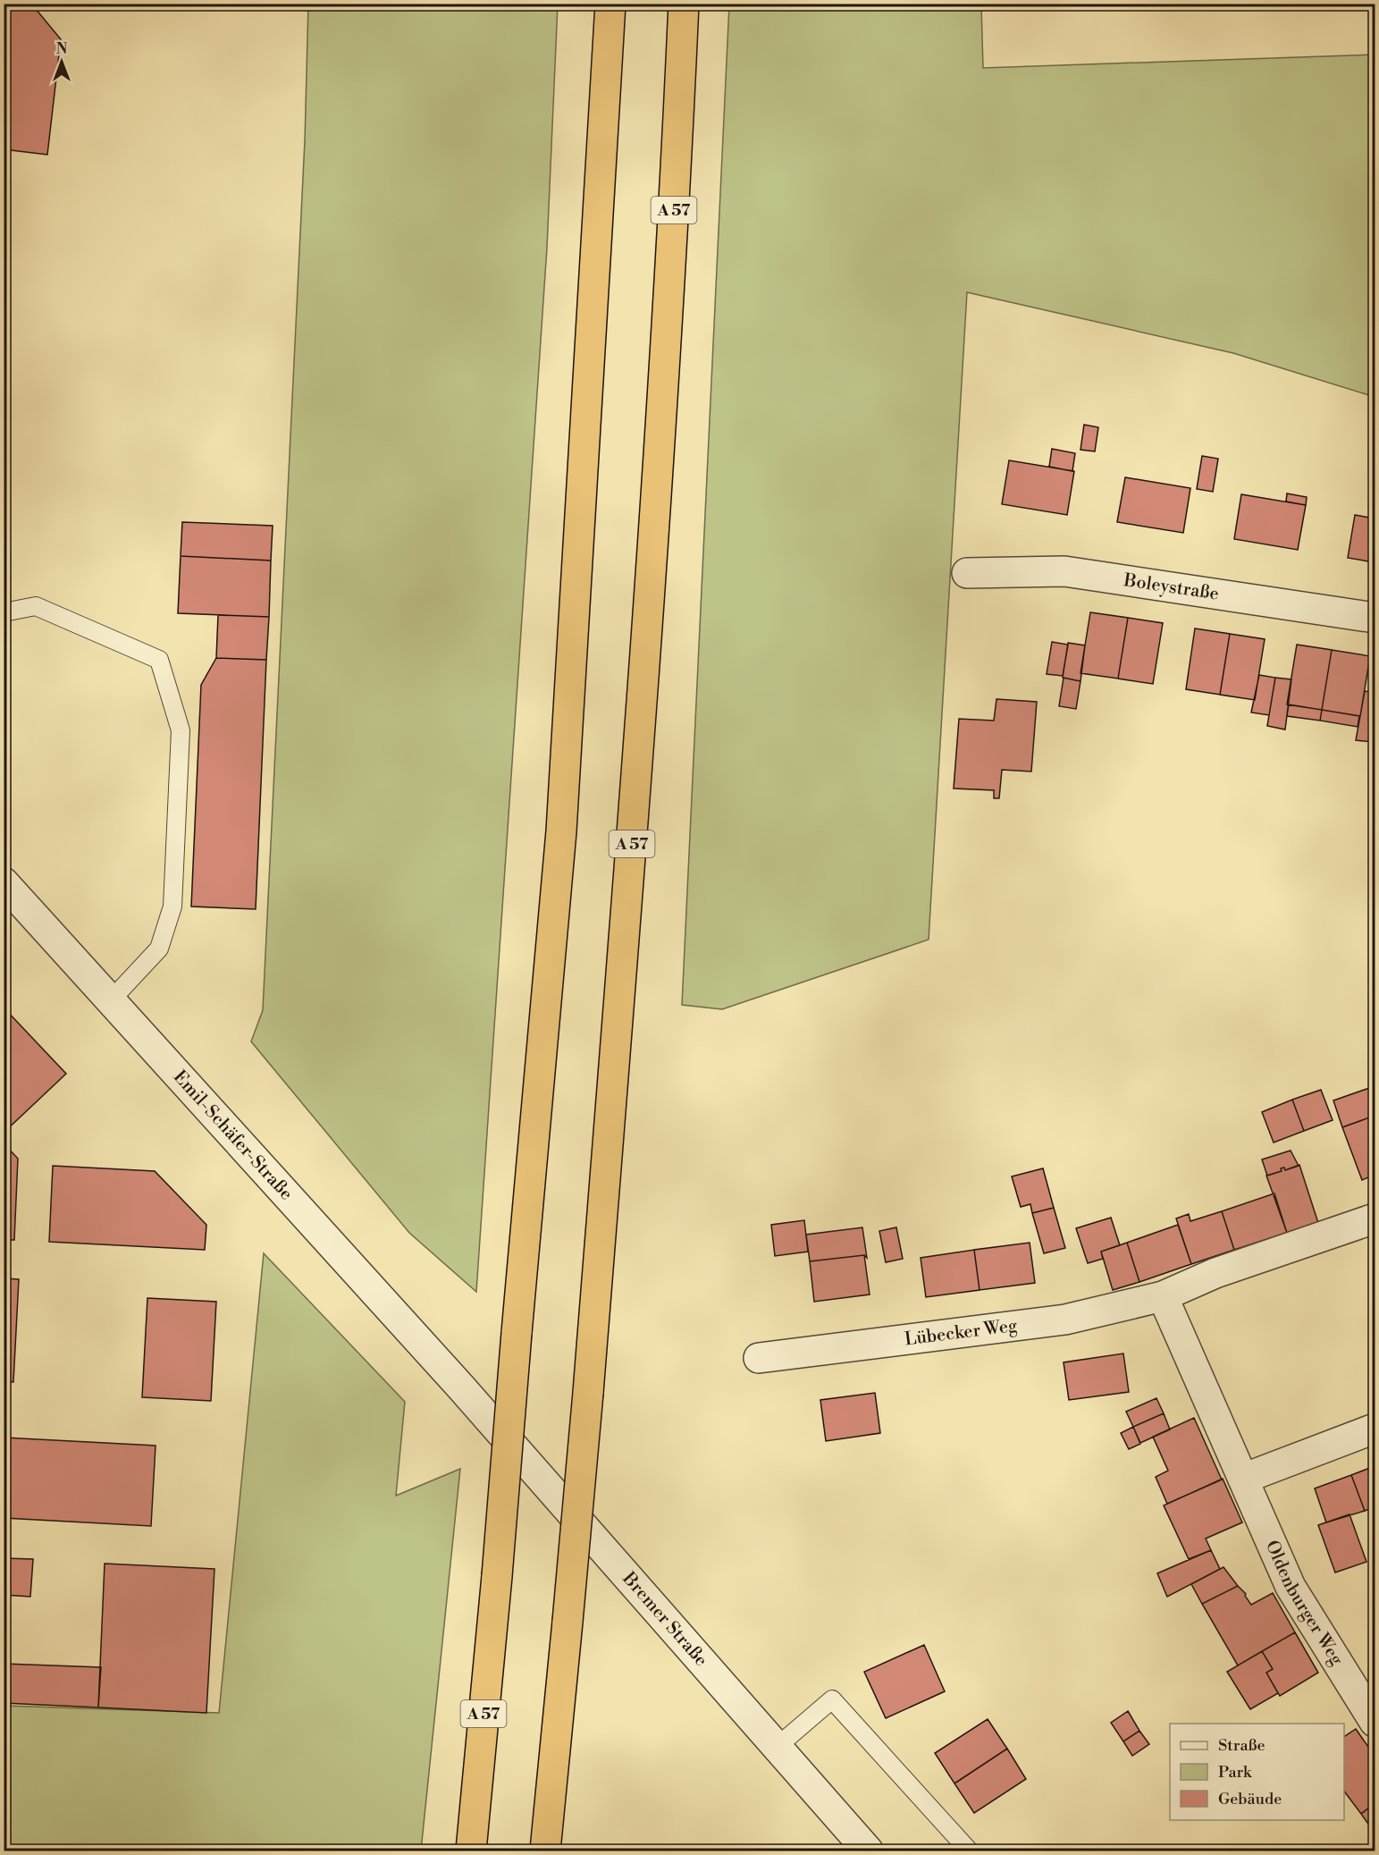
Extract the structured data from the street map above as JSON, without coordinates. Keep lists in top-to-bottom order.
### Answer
{
  "streets": {
    "highway": ["A 57"],
    "street": [
      "Boleystraße",
      "Emil-Schäfer-Straße",
      "Lübecker Weg",
      "Oldenburger Weg",
      "Bremer Straße"
    ]
  },
  "crossings": [
    ["Emil-Schäfer-Straße", "Bremer Straße"]
  ],
  "legend": ["Straße", "Park", "Gebäude"],
  "north": "top"
}
